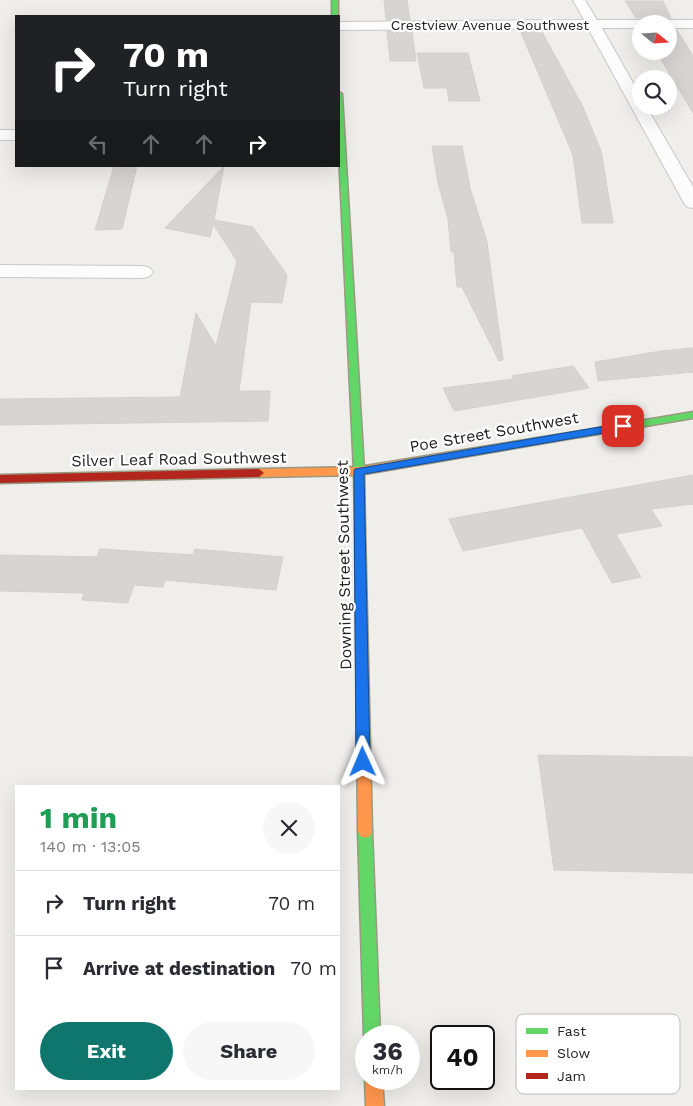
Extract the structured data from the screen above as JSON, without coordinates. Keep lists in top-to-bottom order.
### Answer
{
  "streets": {
    "street": [
      "Crestview Avenue Southwest",
      "Poe Street Southwest",
      "Silver Leaf Road Southwest",
      "Downing Street Southwest"
    ]
  },
  "crossings": [
    ["Poe Street Southwest", "Silver Leaf Road Southwest"],
    ["Poe Street Southwest", "Downing Street Southwest"],
    ["Silver Leaf Road Southwest", "Downing Street Southwest"]
  ],
  "legend": ["Fast", "Slow", "Jam"],
  "north": "right",
  "page": {
    "turn": ["70 m", "Turn right"],
    "heading": ["1 min", "140 m · 13:05"],
    "list": [
      {
        "name": "Turn right",
        "value": "70 m"
      },
      {
        "name": "Arrive at destination",
        "value": "70 m"
      }
    ],
    "buttons": ["Exit", "Share"],
    "speed": "36 km/h",
    "limit": "40"
  }
}
